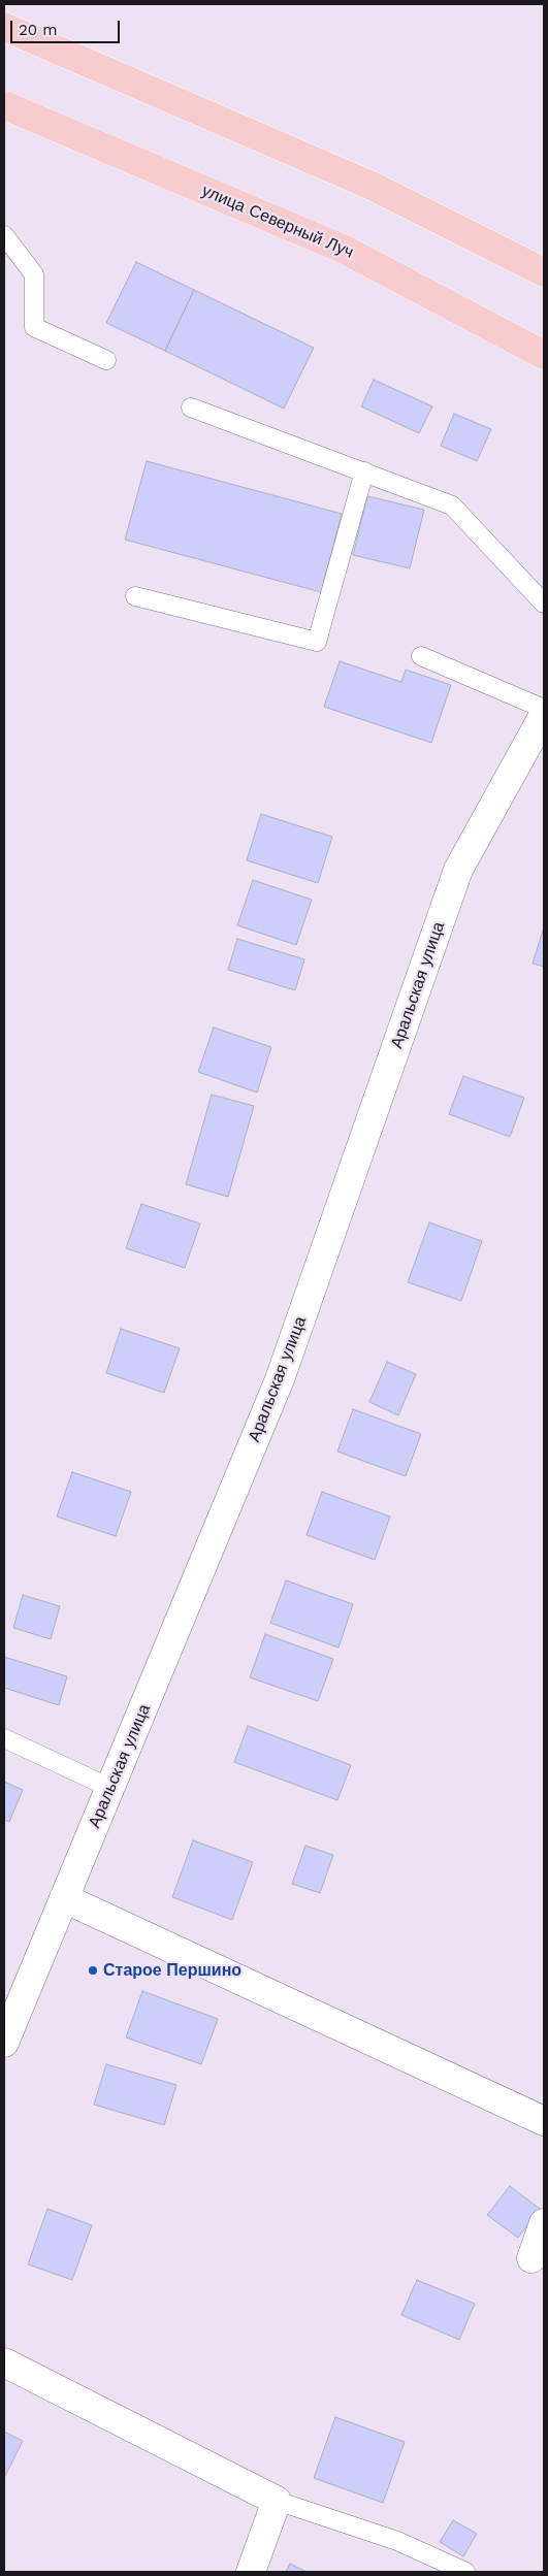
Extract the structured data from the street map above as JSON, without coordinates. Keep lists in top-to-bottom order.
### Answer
{
  "streets": {
    "main road": ["улица Северный Луч"],
    "street": ["Аральская улица"]
  },
  "places": ["Старое Першино"],
  "scale_bar": "20 m"
}
